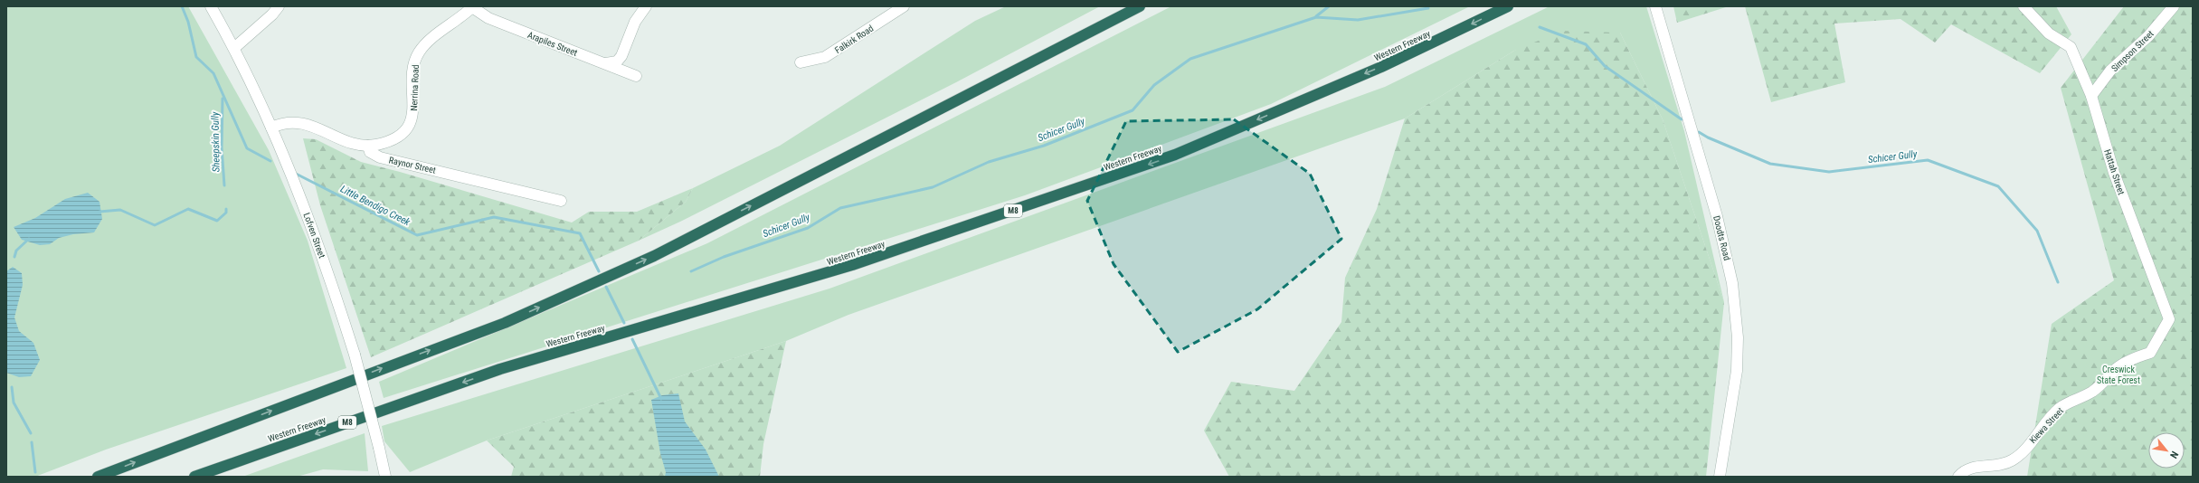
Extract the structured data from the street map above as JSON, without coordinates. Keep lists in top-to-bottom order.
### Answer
{
  "streets": {
    "highway": ["Western Freeway", "M8"],
    "street": [
      "Falkirk Road",
      "Arapiles Street",
      "Simpson Street",
      "Nerrina Road",
      "Raynor Street",
      "Hattah Street",
      "Lofven Street",
      "Doodts Road",
      "Kiewa Street"
    ]
  },
  "crossings": [
    ["Arapiles Street", "Nerrina Road"],
    ["Simpson Street", "Hattah Street"],
    ["Nerrina Road", "Raynor Street"],
    ["Hattah Street", "Kiewa Street"]
  ],
  "water": ["Schicer Gully", "Sheepskin Gully", "Little Bendigo Creek"],
  "parks": ["Creswick State Forest"],
  "north": "bottom right"
}
